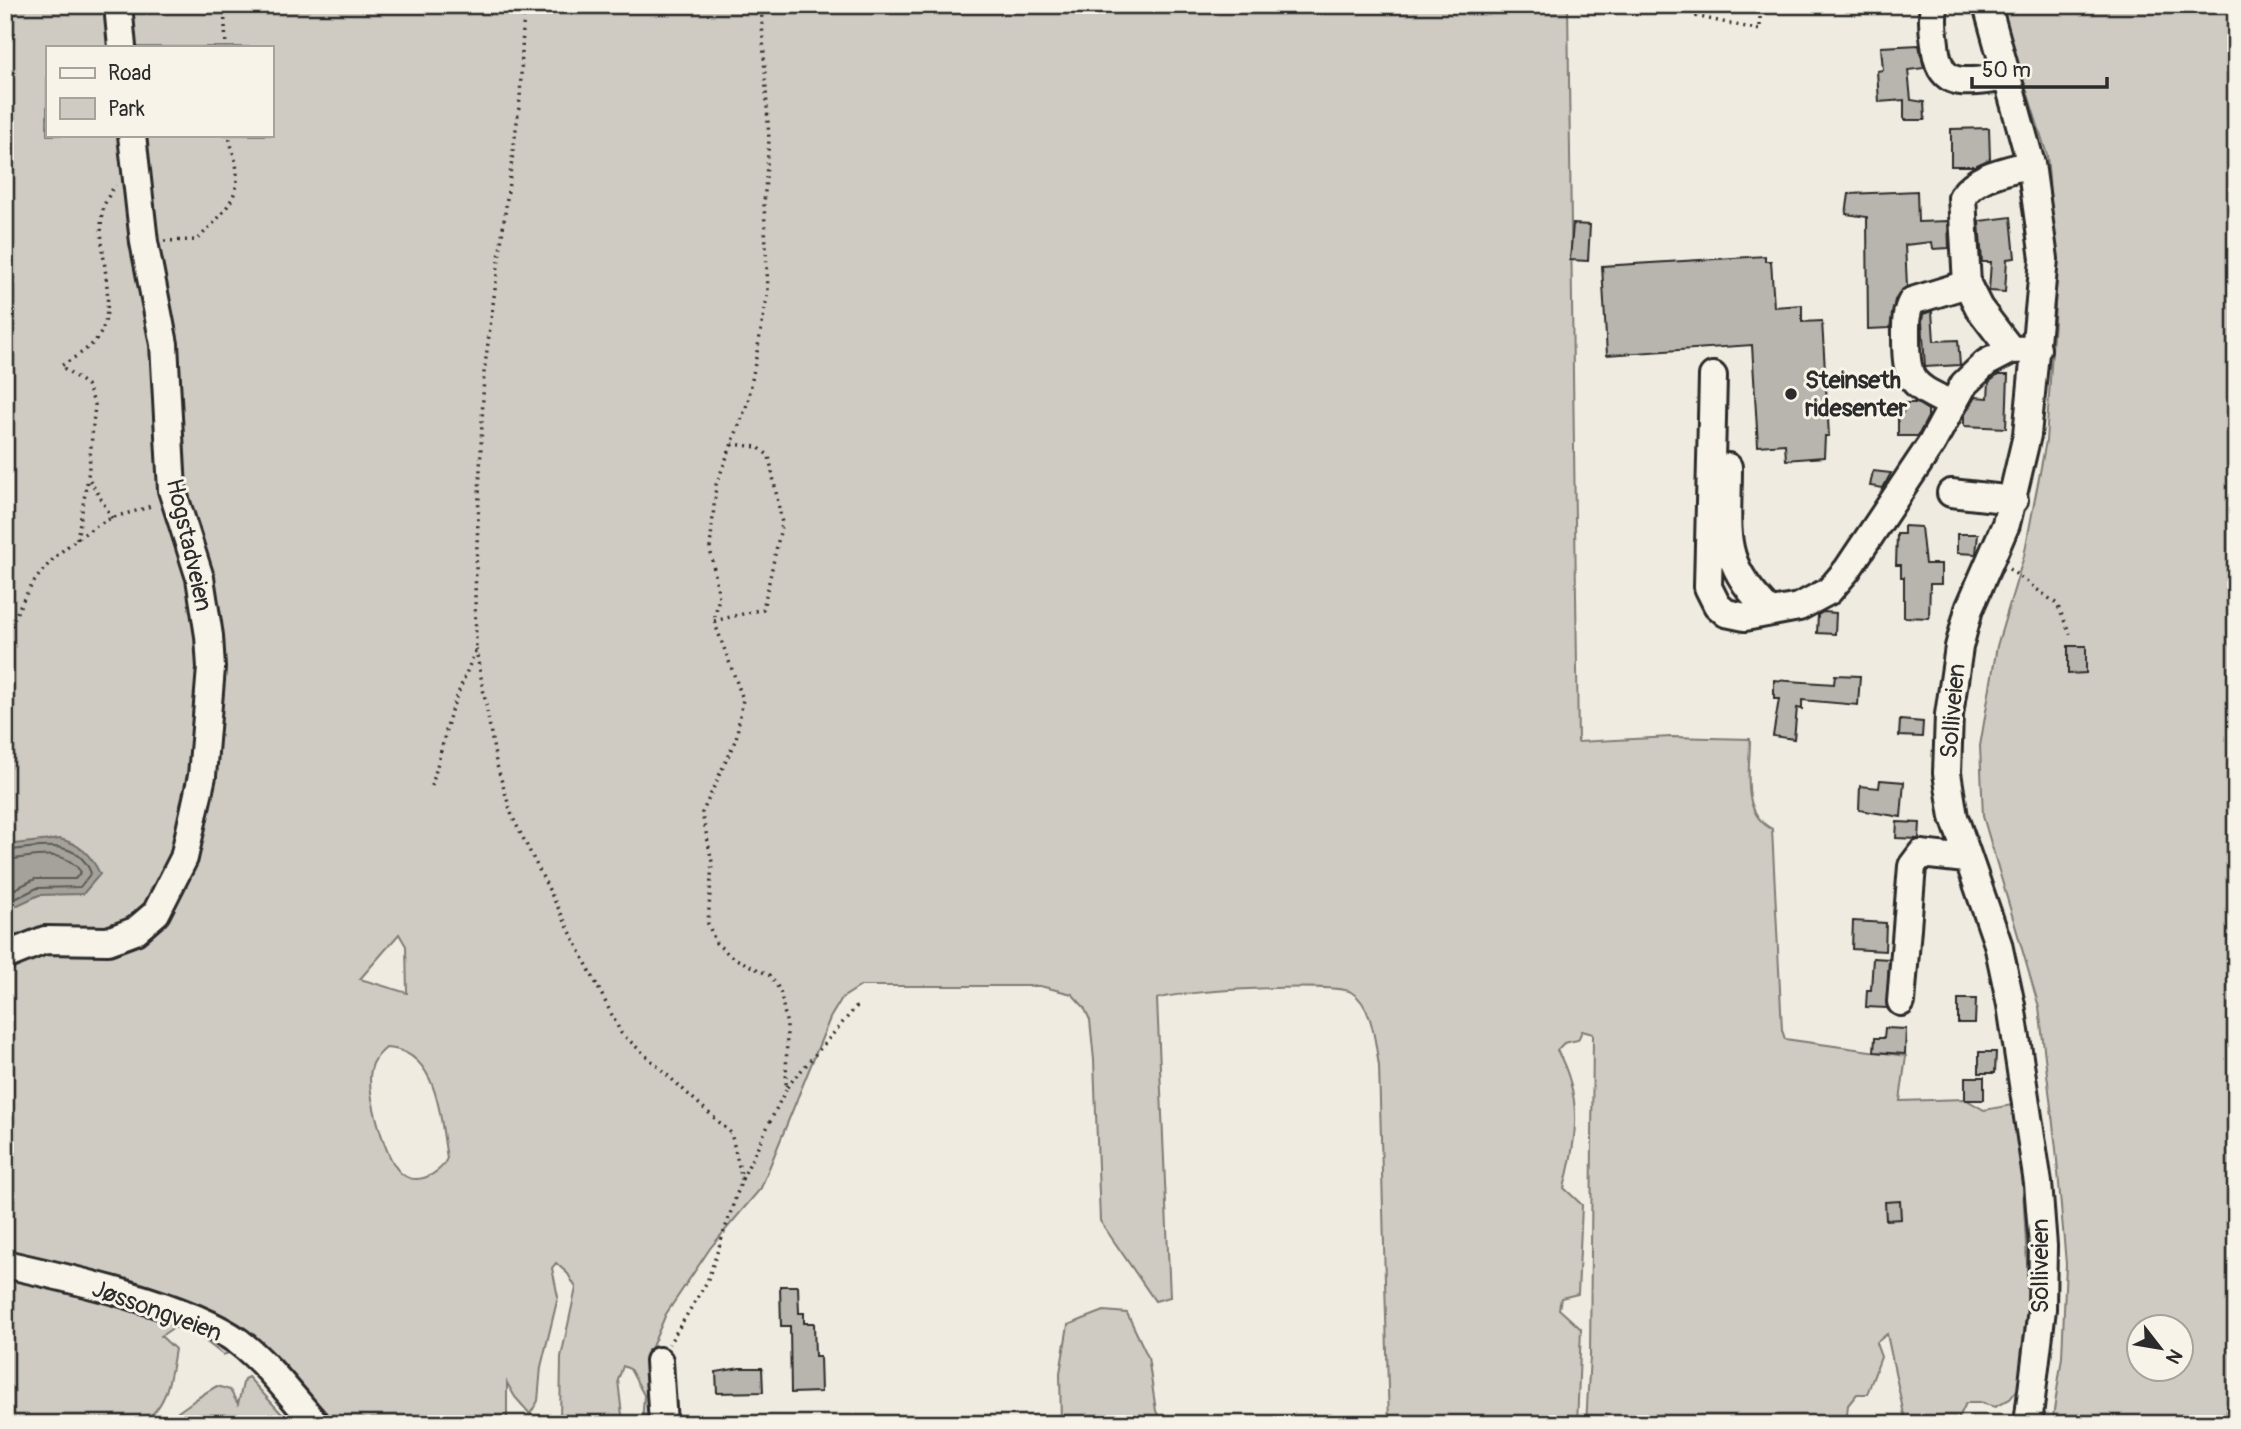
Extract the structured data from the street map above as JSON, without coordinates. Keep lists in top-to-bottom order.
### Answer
{
  "streets": {
    "street": ["Hogstadveien", "Solliveien", "Jøssongveien"]
  },
  "places": ["Steinseth ridesenter"],
  "legend": ["Road", "Park"],
  "scale_bar": "50 m",
  "north": "bottom right"
}
